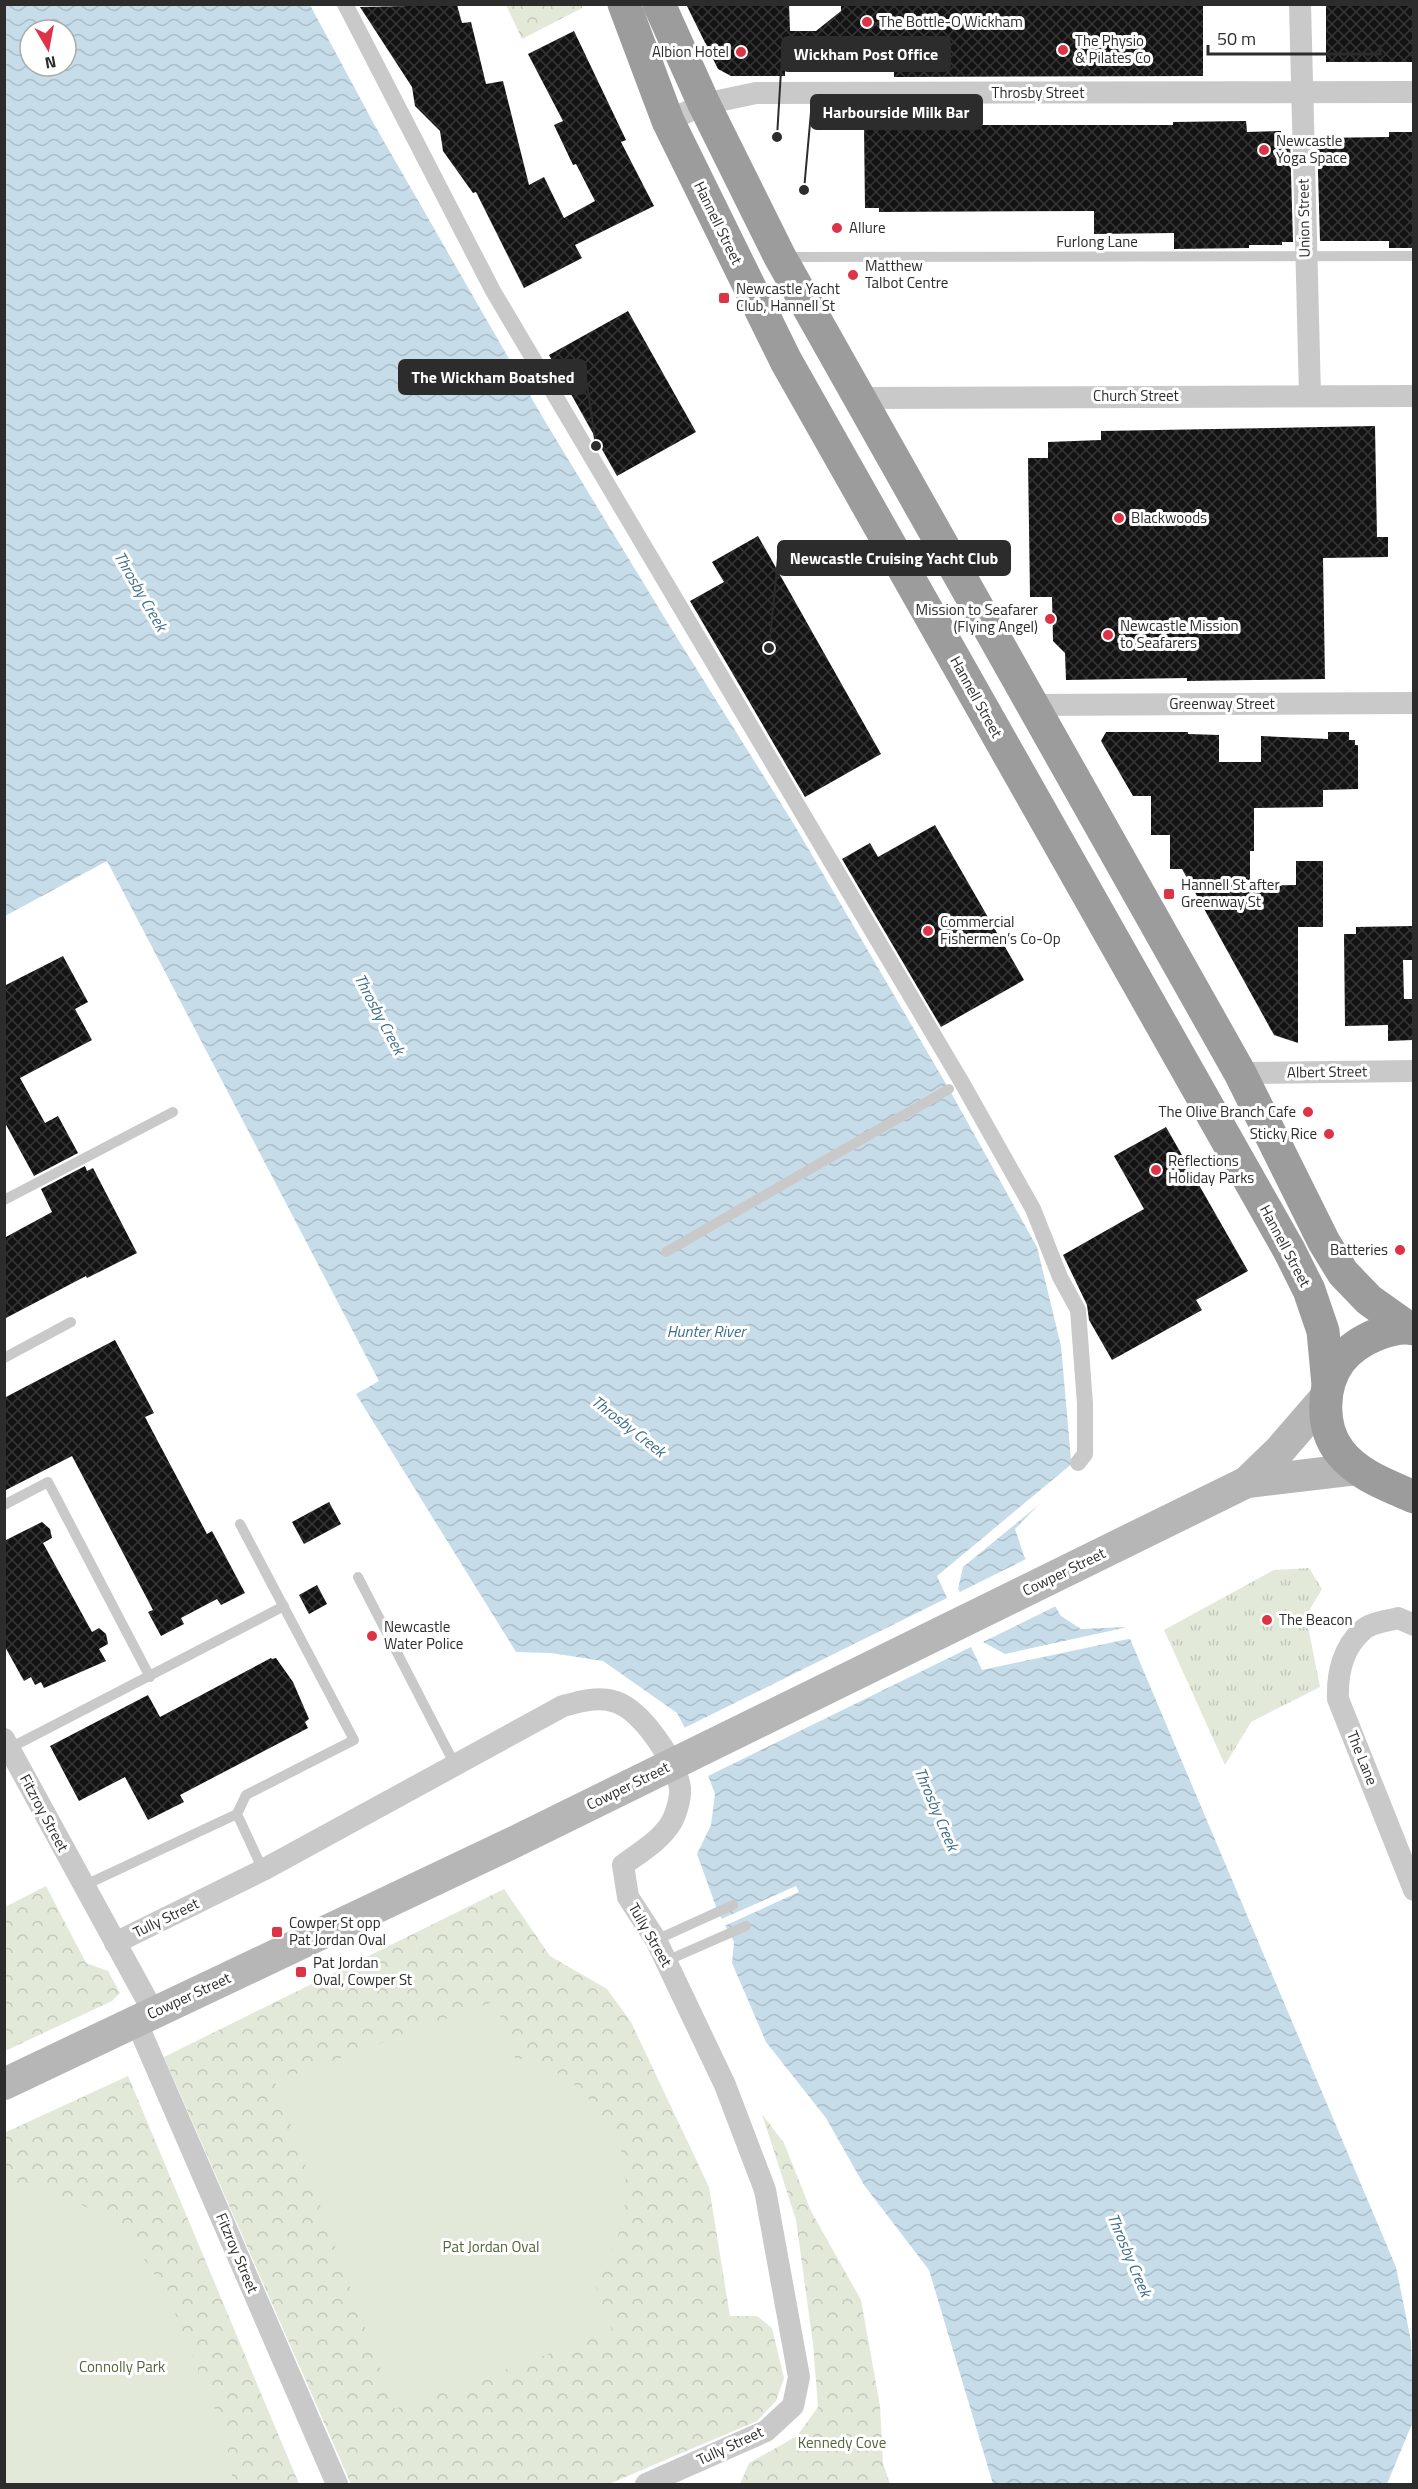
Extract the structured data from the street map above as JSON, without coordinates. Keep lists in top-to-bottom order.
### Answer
{
  "streets": {
    "highway": ["Hannell Street"],
    "main road": ["Cowper Street"],
    "street": [
      "Throsby Street",
      "Union Street",
      "Church Street",
      "Greenway Street",
      "Albert Street",
      "The Lane",
      "Fitzroy Street",
      "Tully Street"
    ],
    "lane": ["Furlong Lane"]
  },
  "crossings": [
    ["Throsby Street", "Union Street"],
    ["Throsby Street", "Hannell Street"],
    ["Union Street", "Furlong Lane"],
    ["Union Street", "Church Street"],
    ["Hannell Street", "Cowper Street"],
    ["Cowper Street", "Fitzroy Street"],
    ["Fitzroy Street", "Tully Street"]
  ],
  "water": ["Throsby Creek", "Hunter River"],
  "parks": ["Pat Jordan Oval", "Connolly Park", "Kennedy Cove"],
  "places": {
    "other": [
      "The Bottle-O Wickham",
      "The Physio & Pilates Co",
      "Albion Hotel",
      "Wickham Post Office",
      "Newcastle Yoga Space",
      "Harbourside Milk Bar",
      "Allure",
      "Matthew Talbot Centre",
      "The Wickham Boatshed",
      "Blackwoods",
      "Mission to Seafarer (Flying Angel)",
      "Newcastle Mission to Seafarers",
      "Newcastle Cruising Yacht Club",
      "Commercial Fishermen’s Co-Op",
      "The Olive Branch Cafe",
      "Sticky Rice",
      "Reflections Holiday Parks",
      "Batteries",
      "The Beacon",
      "Newcastle Water Police"
    ],
    "transit": [
      "Newcastle Yacht Club, Hannell St",
      "Hannell St after Greenway St",
      "Cowper St opp Pat Jordan Oval",
      "Pat Jordan Oval, Cowper St"
    ]
  },
  "scale_bar": "50 m",
  "north": "bottom"
}
